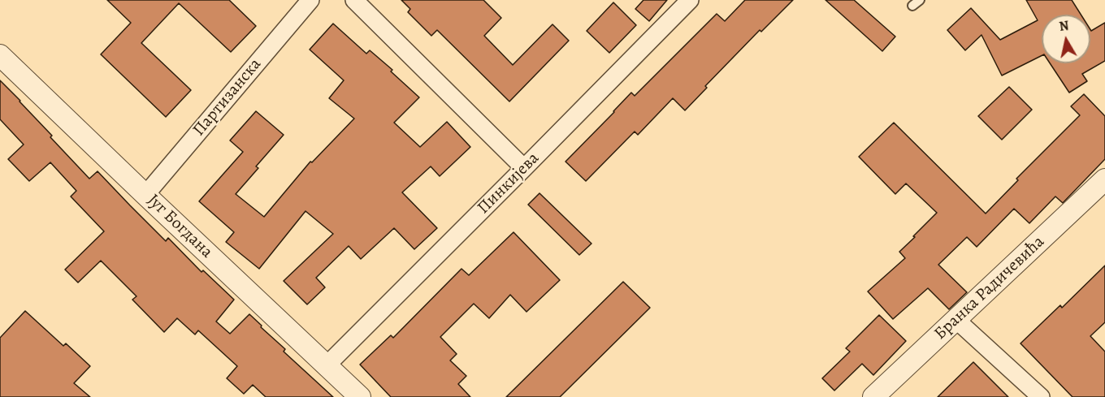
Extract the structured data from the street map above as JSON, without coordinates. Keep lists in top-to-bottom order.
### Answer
{
  "streets": {
    "street": [
      "Партизанска",
      "Пинкијева",
      "Југ Богдана",
      "Бранка Радичевића"
    ]
  },
  "crossings": [
    ["Партизанска", "Југ Богдана"],
    ["Пинкијева", "Југ Богдана"]
  ],
  "north": "top"
}
